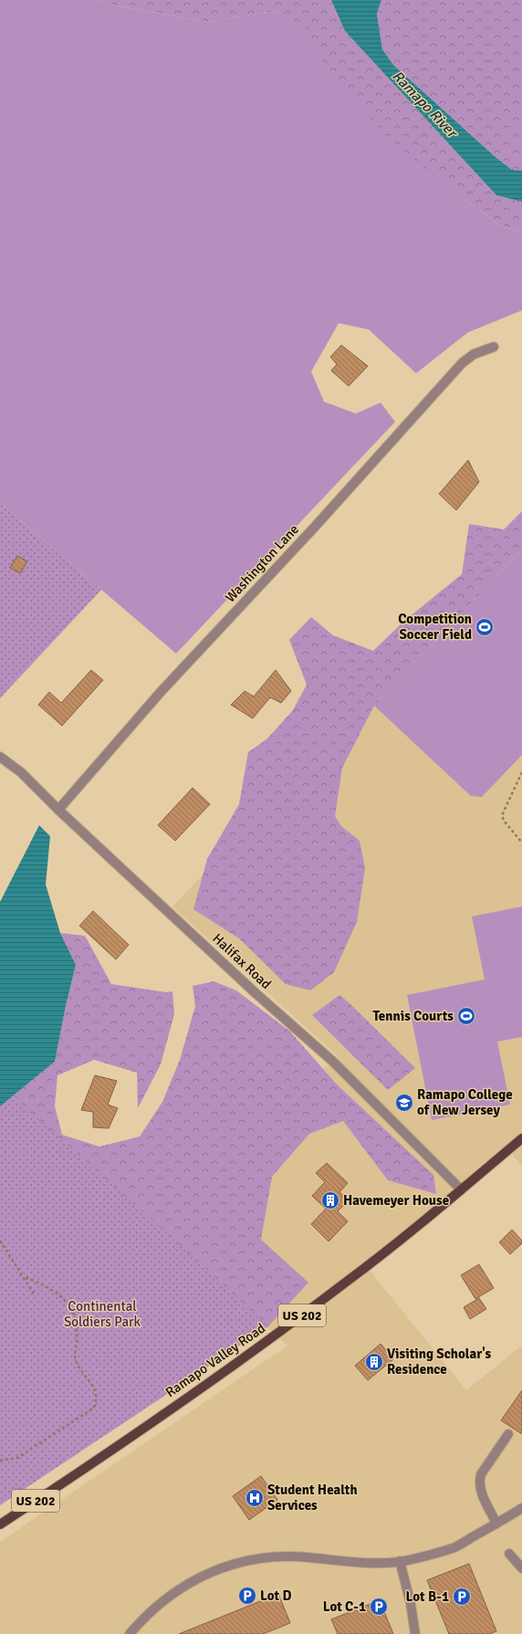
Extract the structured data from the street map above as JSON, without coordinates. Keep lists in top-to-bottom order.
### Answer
{
  "streets": {
    "main road": ["US 202", "Ramapo Valley Road"],
    "street": ["Washington Lane", "Halifax Road"]
  },
  "crossings": [
    ["Washington Lane", "Halifax Road"],
    ["Halifax Road", "Ramapo Valley Road"]
  ],
  "water": ["Ramapo River"],
  "parks": ["Continental Soldiers Park"],
  "places": {
    "sports": ["Competition Soccer Field", "Tennis Courts"],
    "school or university": ["Ramapo College of New Jersey"],
    "building": ["Havemeyer House", "Visiting Scholar's Residence"],
    "hospital": ["Student Health Services"],
    "parking": ["Lot D", "Lot B-1", "Lot C-1"]
  }
}
